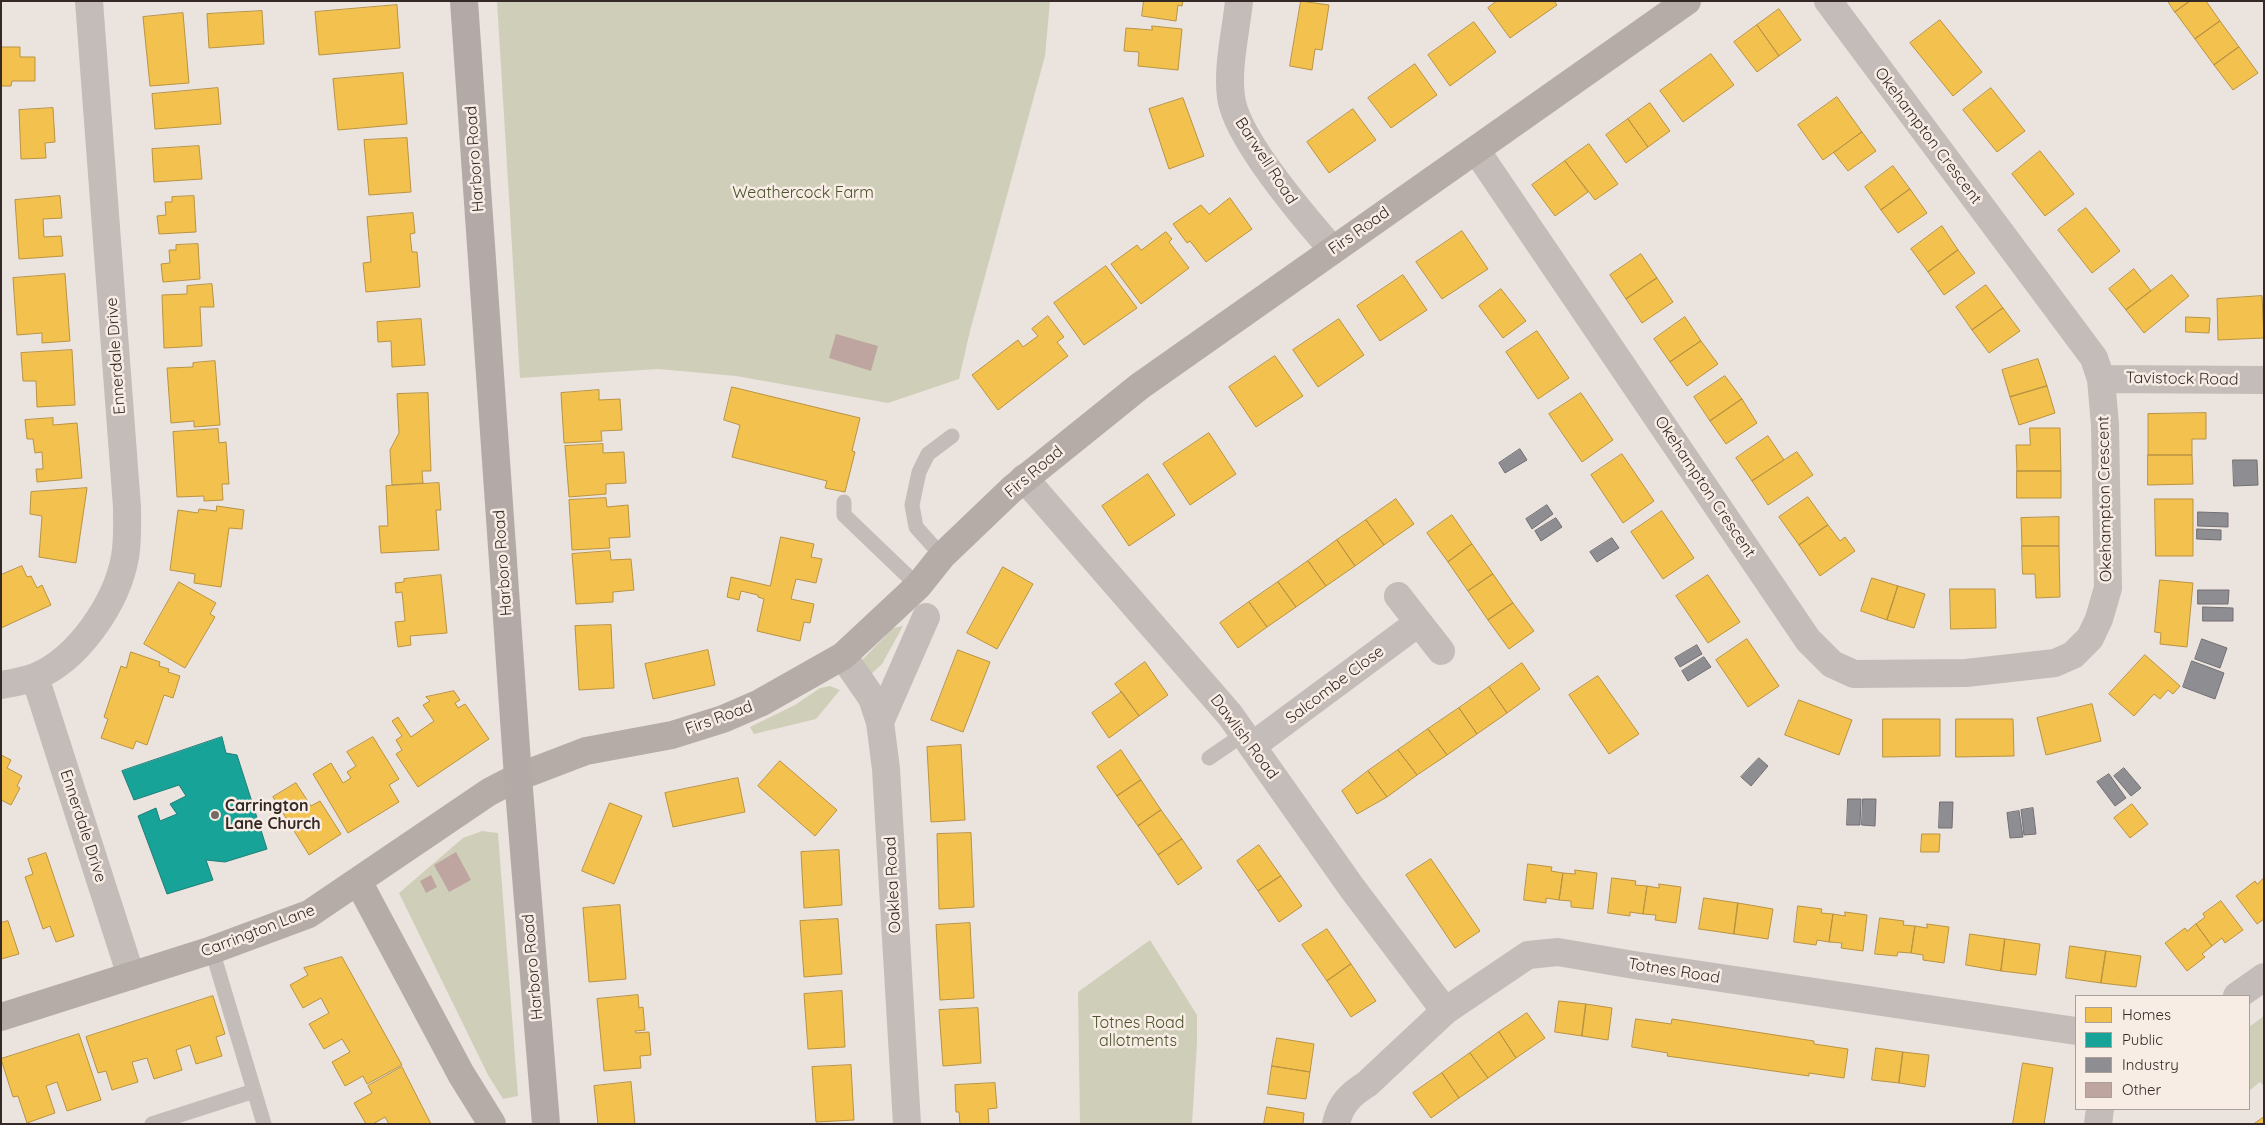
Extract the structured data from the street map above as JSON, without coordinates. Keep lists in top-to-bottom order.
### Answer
{
  "streets": {
    "main road": ["Harboro Road"],
    "street": [
      "Okehampton Crescent",
      "Barwell Road",
      "Firs Road",
      "Ennerdale Drive",
      "Tavistock Road",
      "Salcombe Close",
      "Dawlish Road",
      "Oaklea Road",
      "Carrington Lane",
      "Totnes Road"
    ]
  },
  "crossings": [
    ["Okehampton Crescent", "Firs Road"],
    ["Okehampton Crescent", "Tavistock Road"],
    ["Harboro Road", "Firs Road"],
    ["Barwell Road", "Firs Road"],
    ["Firs Road", "Dawlish Road"],
    ["Firs Road", "Oaklea Road"],
    ["Firs Road", "Carrington Lane"],
    ["Ennerdale Drive", "Carrington Lane"],
    ["Salcombe Close", "Dawlish Road"],
    ["Dawlish Road", "Totnes Road"]
  ],
  "parks": ["Weathercock Farm", "Totnes Road allotments"],
  "places": ["Carrington Lane Church"],
  "legend": [
    "Homes",
    "Public",
    "Industry",
    "Other"
  ]
}
